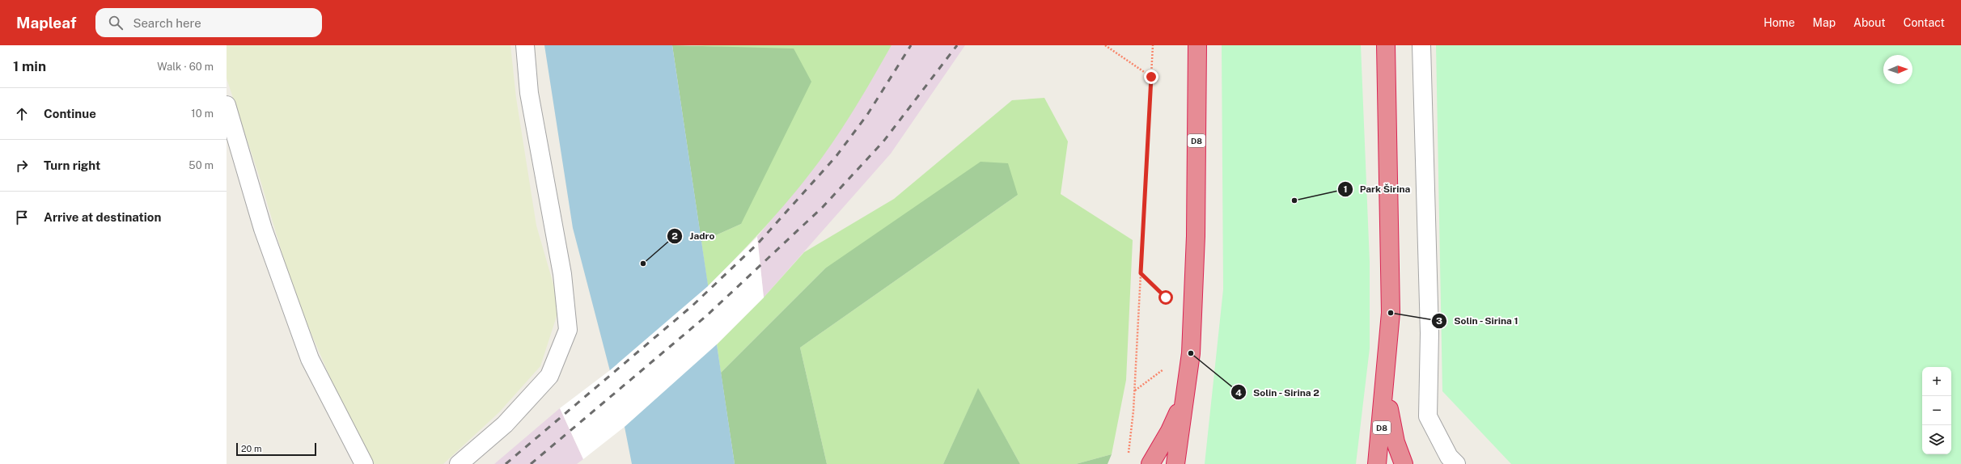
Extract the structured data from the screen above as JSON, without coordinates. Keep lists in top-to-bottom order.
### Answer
{
  "streets": {
    "highway": ["D8"]
  },
  "places": [
    "Park Širina",
    "Jadro",
    "Solin - Sirina 1",
    "Solin - Sirina 2"
  ],
  "scale_bar": "20 m",
  "north": "right",
  "page": {
    "header": "Mapleaf",
    "search": "Search here",
    "nav": [
      "Home",
      "Map",
      "About",
      "Contact"
    ],
    "heading": ["1 min", "Walk · 60 m"],
    "list": [
      ["Continue", "10 m"],
      ["Turn right", "50 m"],
      "Arrive at destination"
    ],
    "map_buttons": ["+", "−"],
    "scale": "20 m"
  }
}
